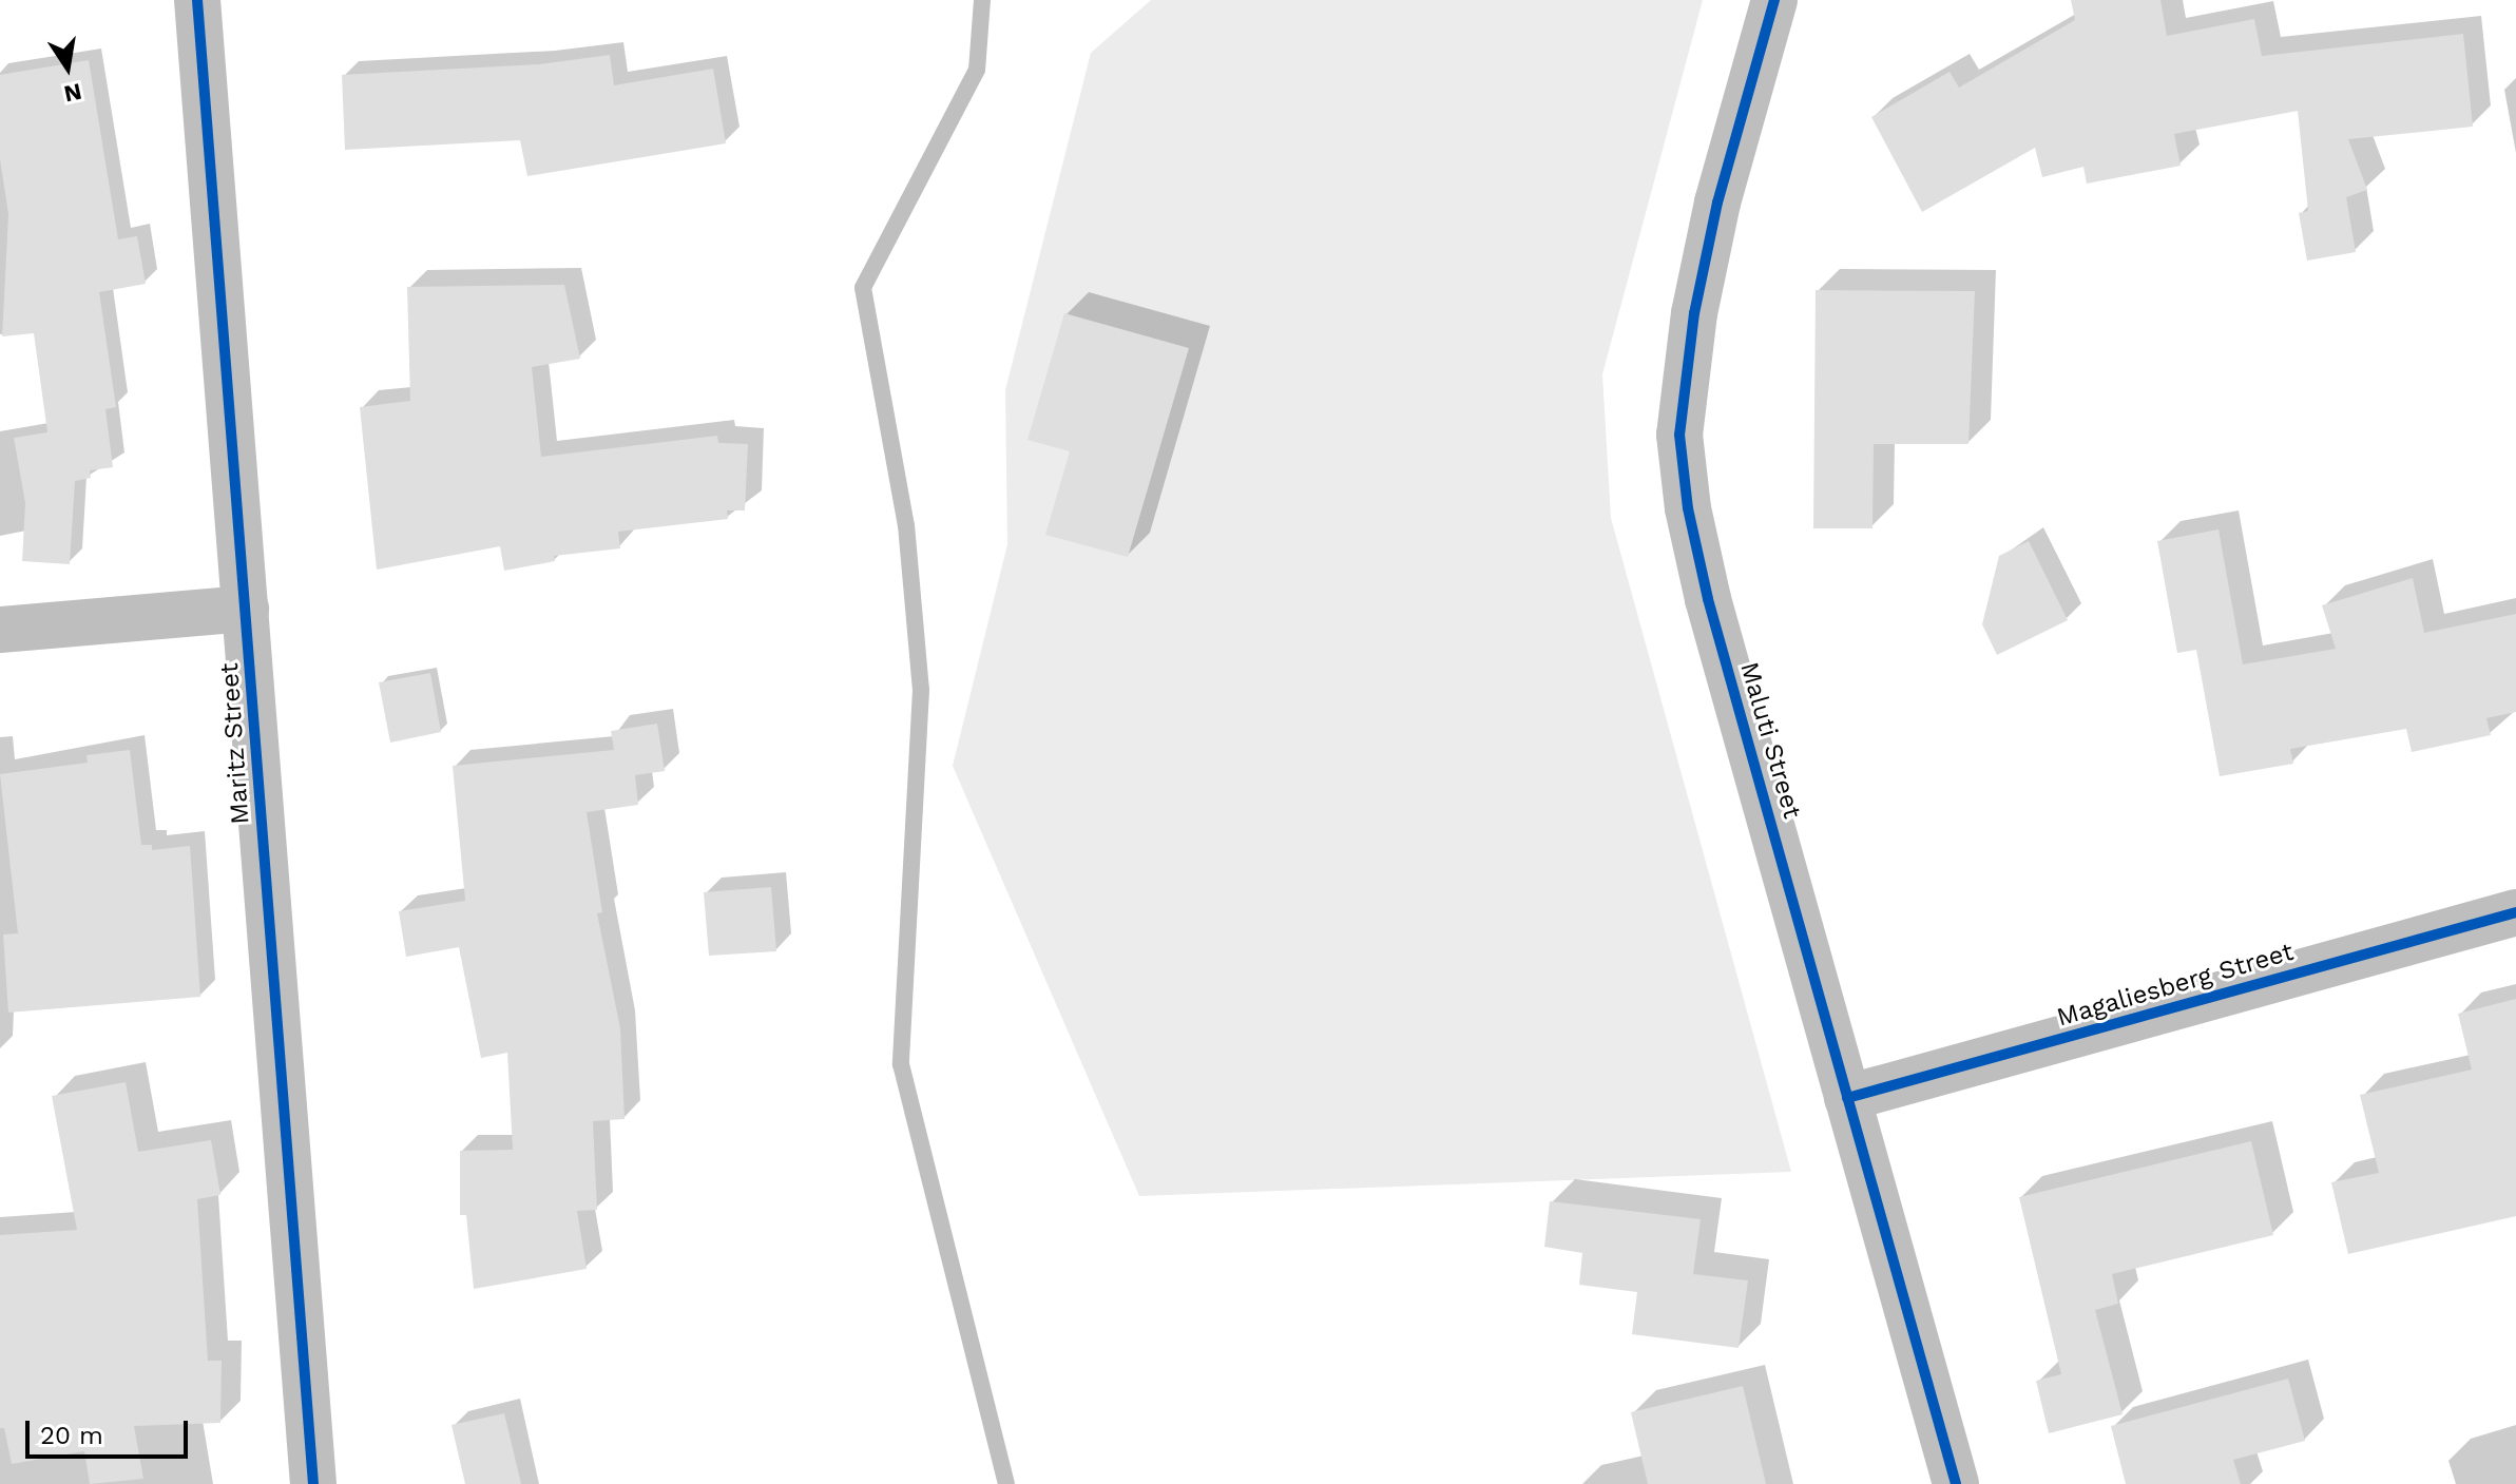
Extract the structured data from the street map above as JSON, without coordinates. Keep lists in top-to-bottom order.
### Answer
{
  "streets": {
    "street": ["Maluti Street", "Maritz Street", "Magaliesberg Street"]
  },
  "crossings": [
    ["Maluti Street", "Magaliesberg Street"]
  ],
  "scale_bar": "20 m",
  "north": "bottom"
}
